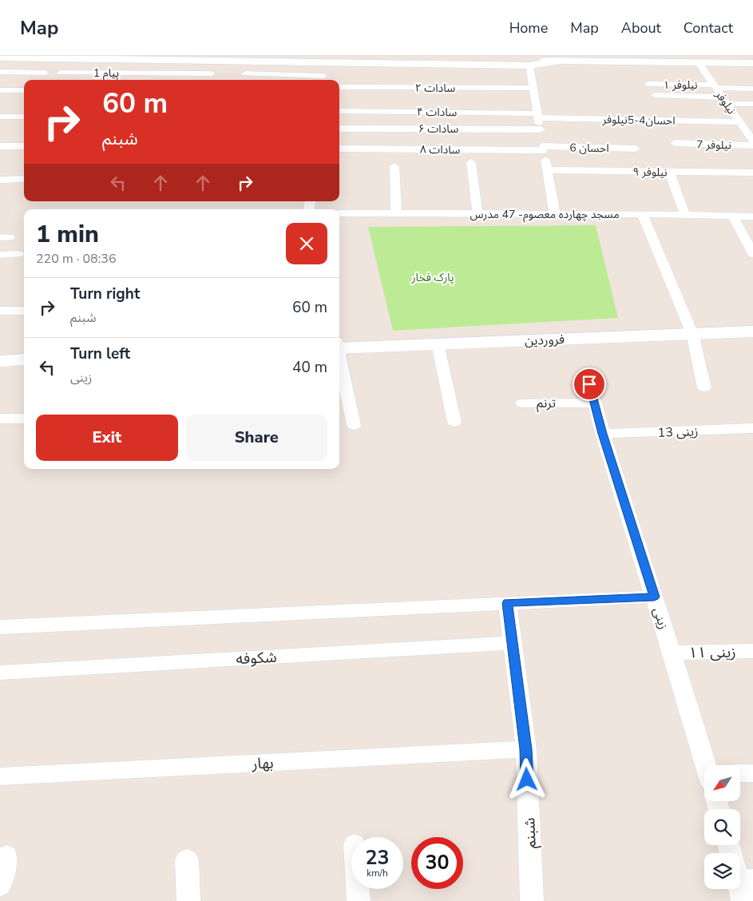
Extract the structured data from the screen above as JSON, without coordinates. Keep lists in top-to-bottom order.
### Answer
{
  "streets": {
    "main road": ["فروردین"],
    "street": [
      "پیام 1",
      "نیلوفر ۱",
      "سادات ۲",
      "نیلوفر",
      "سادات ۴",
      "احسان4-5نیلوفر",
      "سادات ۶",
      "نیلوفر 7",
      "احسان 6",
      "سادات ۸",
      "نیلوفر ۹",
      "مسجد چهارده معصوم- 47 مدرس",
      "ترنم",
      "زینی 13",
      "زینی",
      "زینی ۱۱",
      "شکوفه",
      "بهار",
      "شبنم"
    ]
  },
  "crossings": [
    ["نیلوفر ۱", "نیلوفر"],
    ["نیلوفر", "احسان4-5نیلوفر"],
    ["سادات ۴", "احسان4-5نیلوفر"],
    ["احسان 6", "سادات ۸"],
    ["ترنم", "زینی"],
    ["زینی 13", "زینی"],
    ["زینی", "زینی ۱۱"],
    ["شکوفه", "شبنم"],
    ["بهار", "شبنم"]
  ],
  "parks": ["پارک فخار"],
  "north": "bottom left",
  "page": {
    "header": "Map",
    "nav": [
      "Home",
      "Map",
      "About",
      "Contact"
    ],
    "turn": ["60 m", "شبنم"],
    "heading": ["1 min", "220 m · 08:36"],
    "list": [
      {
        "name": "Turn right",
        "note": "شبنم",
        "value": "60 m"
      },
      {
        "name": "Turn left",
        "note": "زینی",
        "value": "40 m"
      }
    ],
    "buttons": ["Exit", "Share"],
    "speed": "23 km/h",
    "limit": "30"
  }
}
